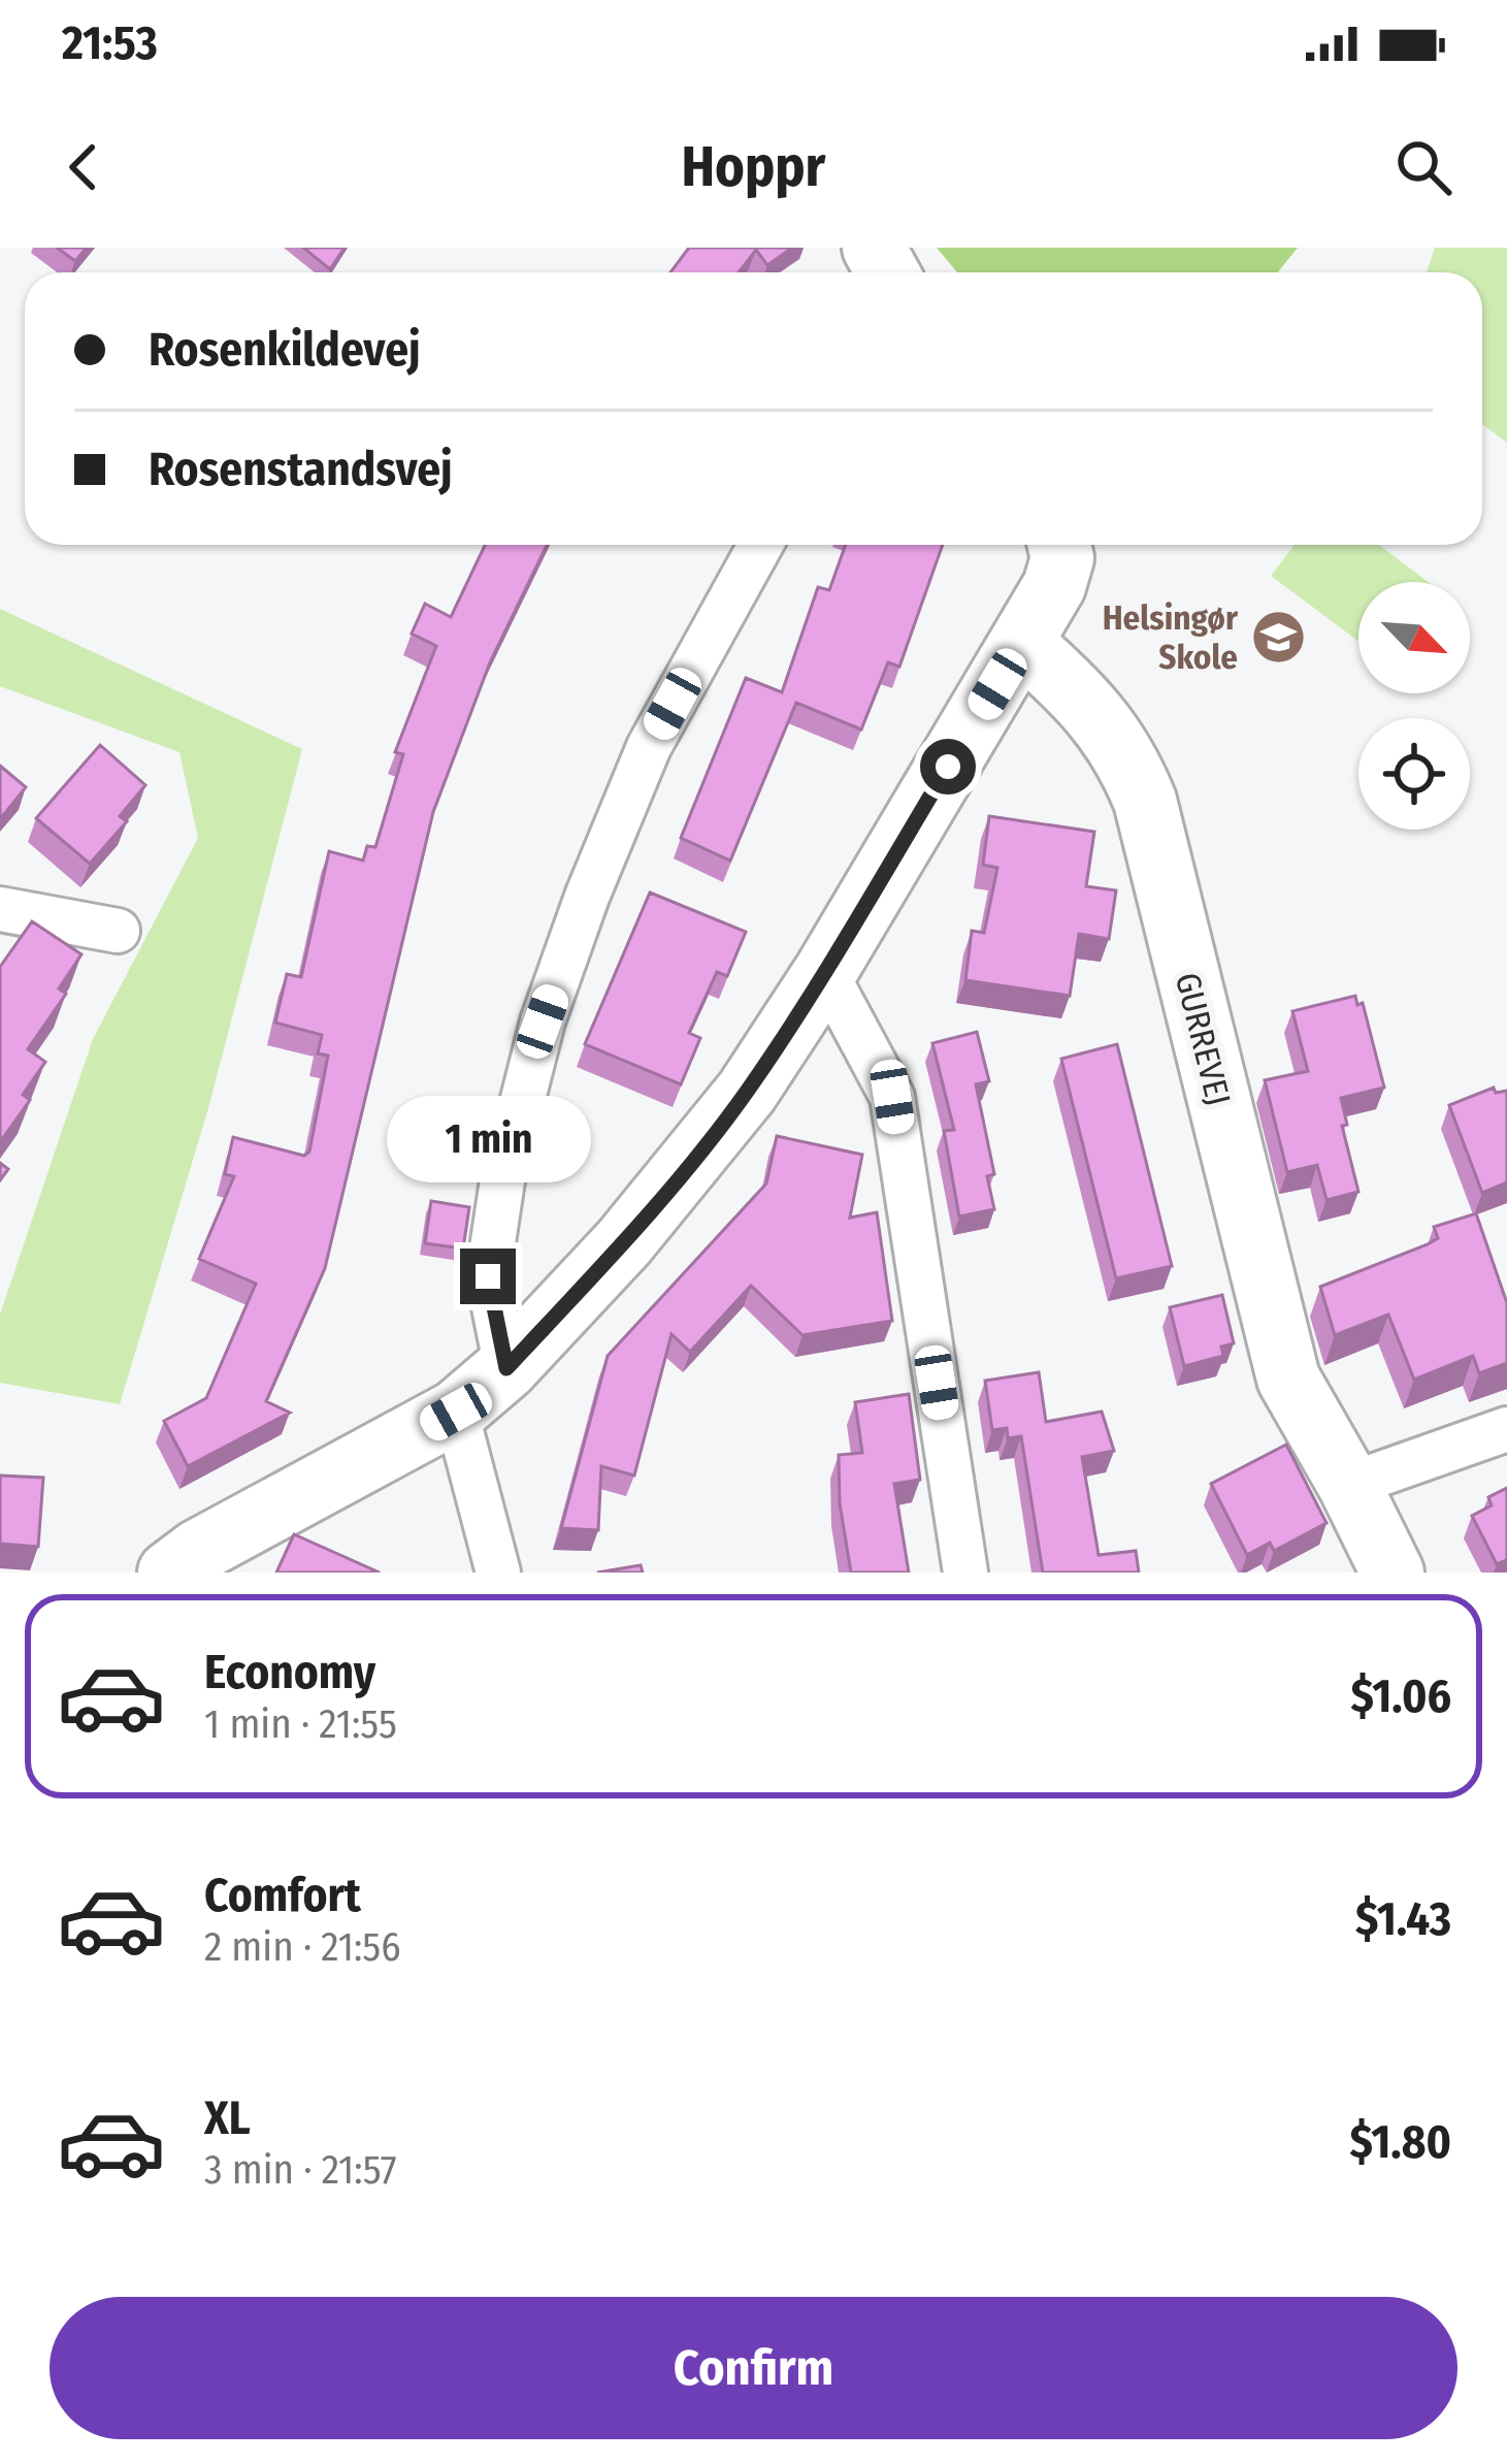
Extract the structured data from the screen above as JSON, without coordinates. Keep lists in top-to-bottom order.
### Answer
{
  "streets": {
    "street": ["GURREVEJ"]
  },
  "places": {
    "school or university": ["Helsingør Skole"]
  },
  "north": "bottom right",
  "page": {
    "status": "21:53",
    "header": "Hoppr",
    "banner": ["Rosenkildevej", "Rosenstandsvej"],
    "bubble": "1 min",
    "list": [
      {
        "name": "Economy",
        "note": "1 min · 21:55",
        "value": "$1.06"
      },
      {
        "name": "Comfort",
        "note": "2 min · 21:56",
        "value": "$1.43"
      },
      {
        "name": "XL",
        "note": "3 min · 21:57",
        "value": "$1.80"
      }
    ],
    "buttons": "Confirm"
  }
}
